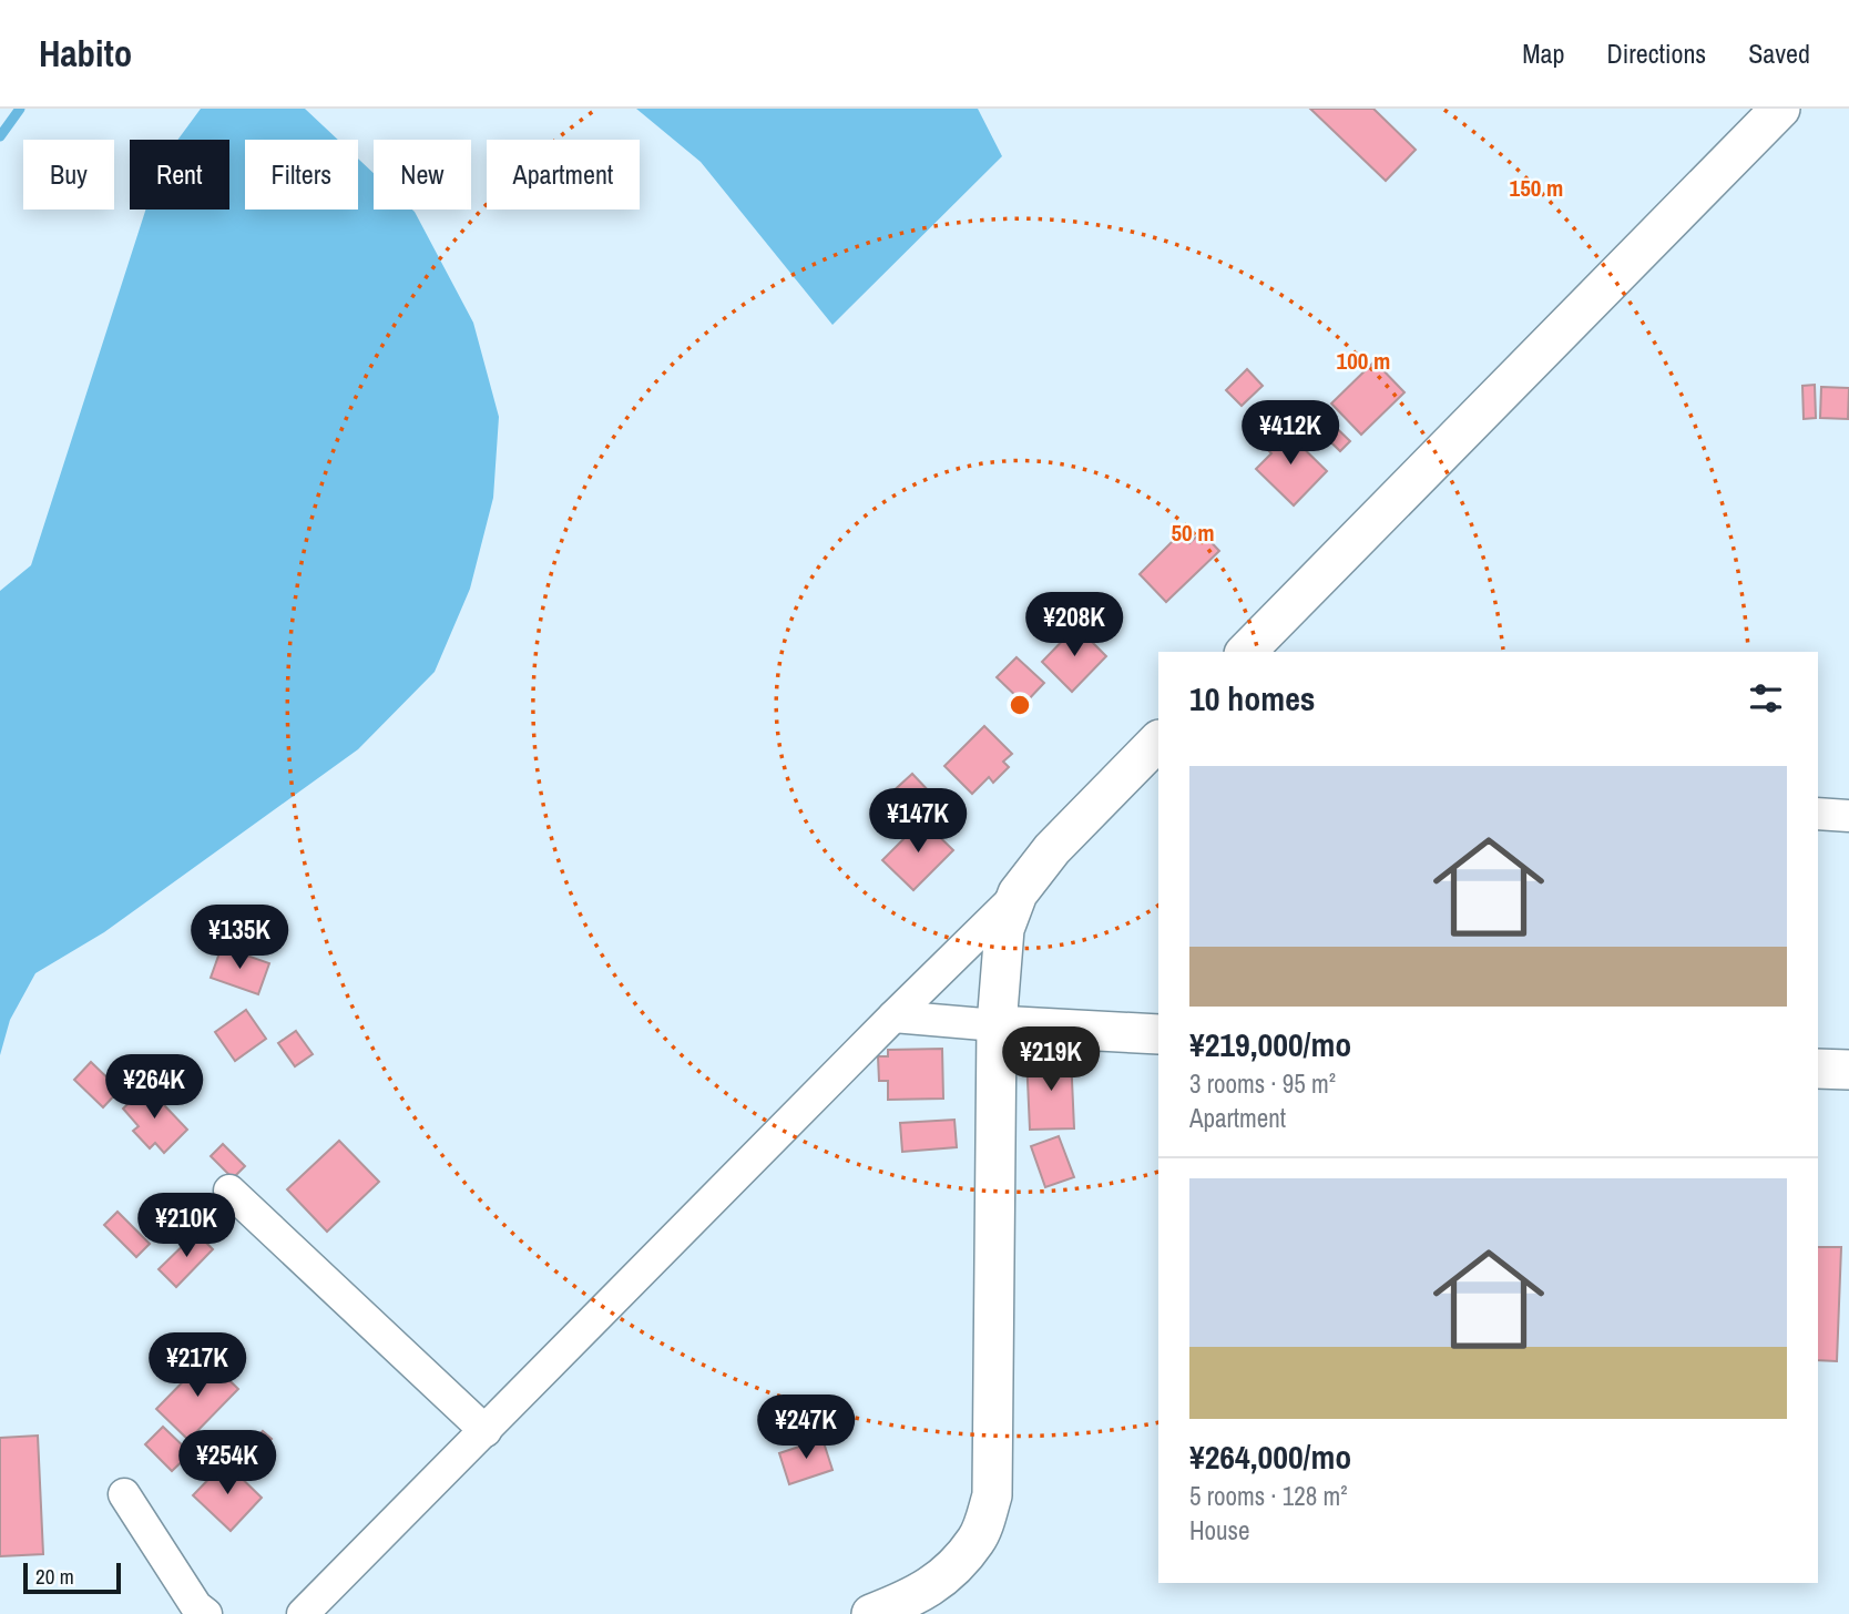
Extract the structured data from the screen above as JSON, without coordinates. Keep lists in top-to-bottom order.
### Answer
{
  "scale_bar": "20 m",
  "page": {
    "header": "Habito",
    "nav": ["Map", "Directions", "Saved"],
    "chip": [
      "Buy",
      "Rent",
      "Filters",
      "New",
      "Apartment"
    ],
    "price": [
      "¥412K",
      "¥208K",
      "¥147K",
      "¥135K",
      "¥219K",
      "¥264K",
      "¥210K",
      "¥217K",
      "¥247K",
      "¥254K"
    ],
    "heading": "10 homes",
    "list": [
      {
        "name": "¥219,000/mo",
        "note": "3 rooms · 95 m² · Apartment"
      },
      {
        "name": "¥264,000/mo",
        "note": "5 rooms · 128 m² · House"
      }
    ],
    "scale": "20 m"
  },
  "rings": ["150 m", "100 m", "50 m"]
}
